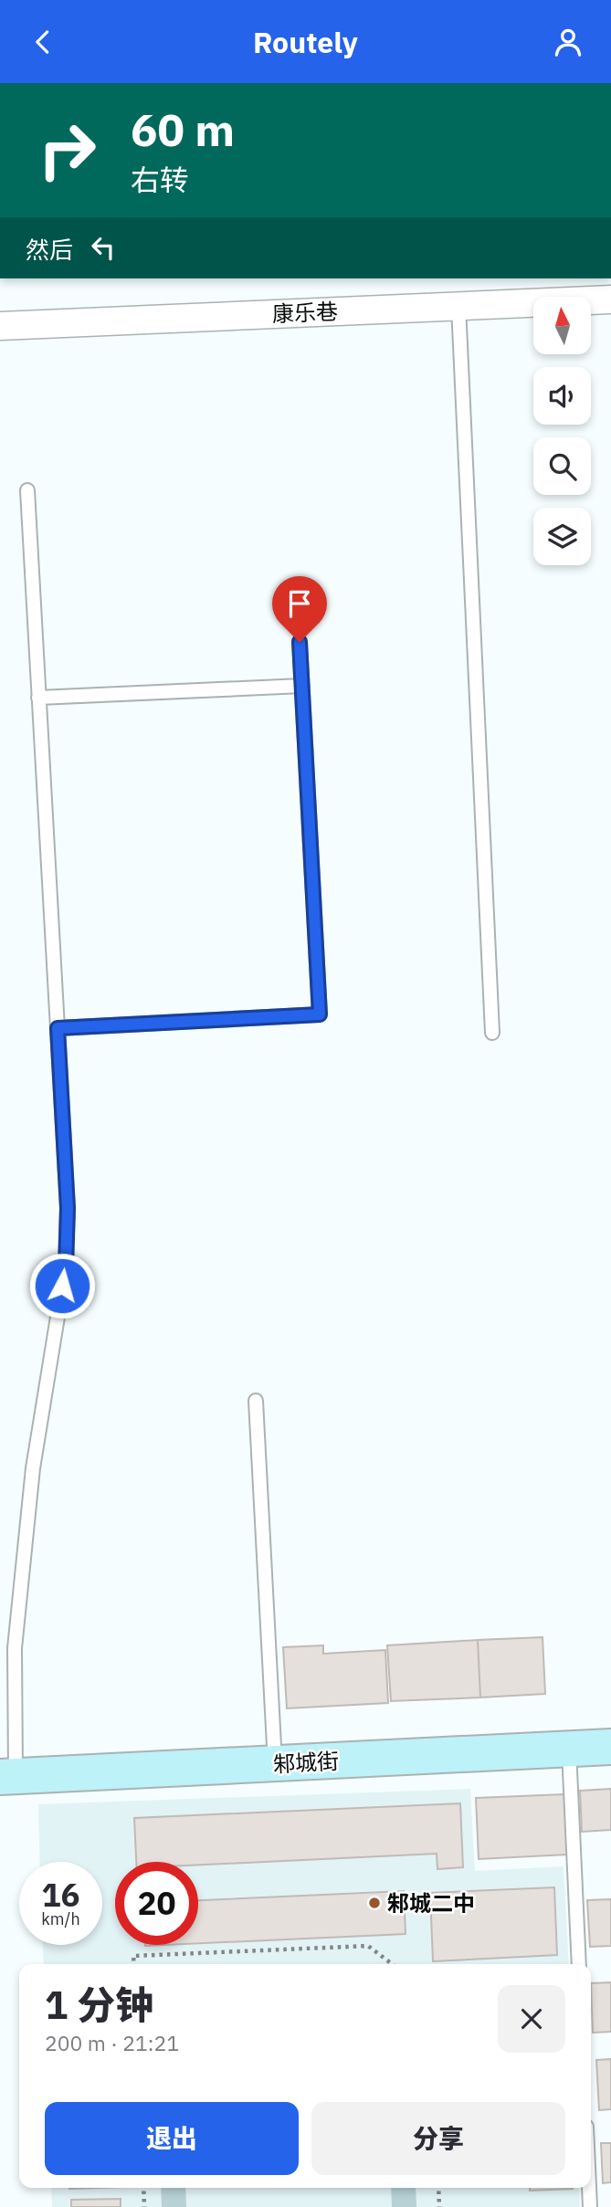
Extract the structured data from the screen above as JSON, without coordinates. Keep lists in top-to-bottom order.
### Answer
{
  "streets": {
    "street": ["康乐巷", "邾城街"]
  },
  "places": ["邾城二中"],
  "north": "top",
  "page": {
    "header": "Routely",
    "turn": ["60 m", "右转"],
    "then": "然后",
    "speed": "16 km/h",
    "limit": "20",
    "heading": ["1 分钟", "200 m · 21:21"],
    "buttons": ["退出", "分享"]
  }
}
